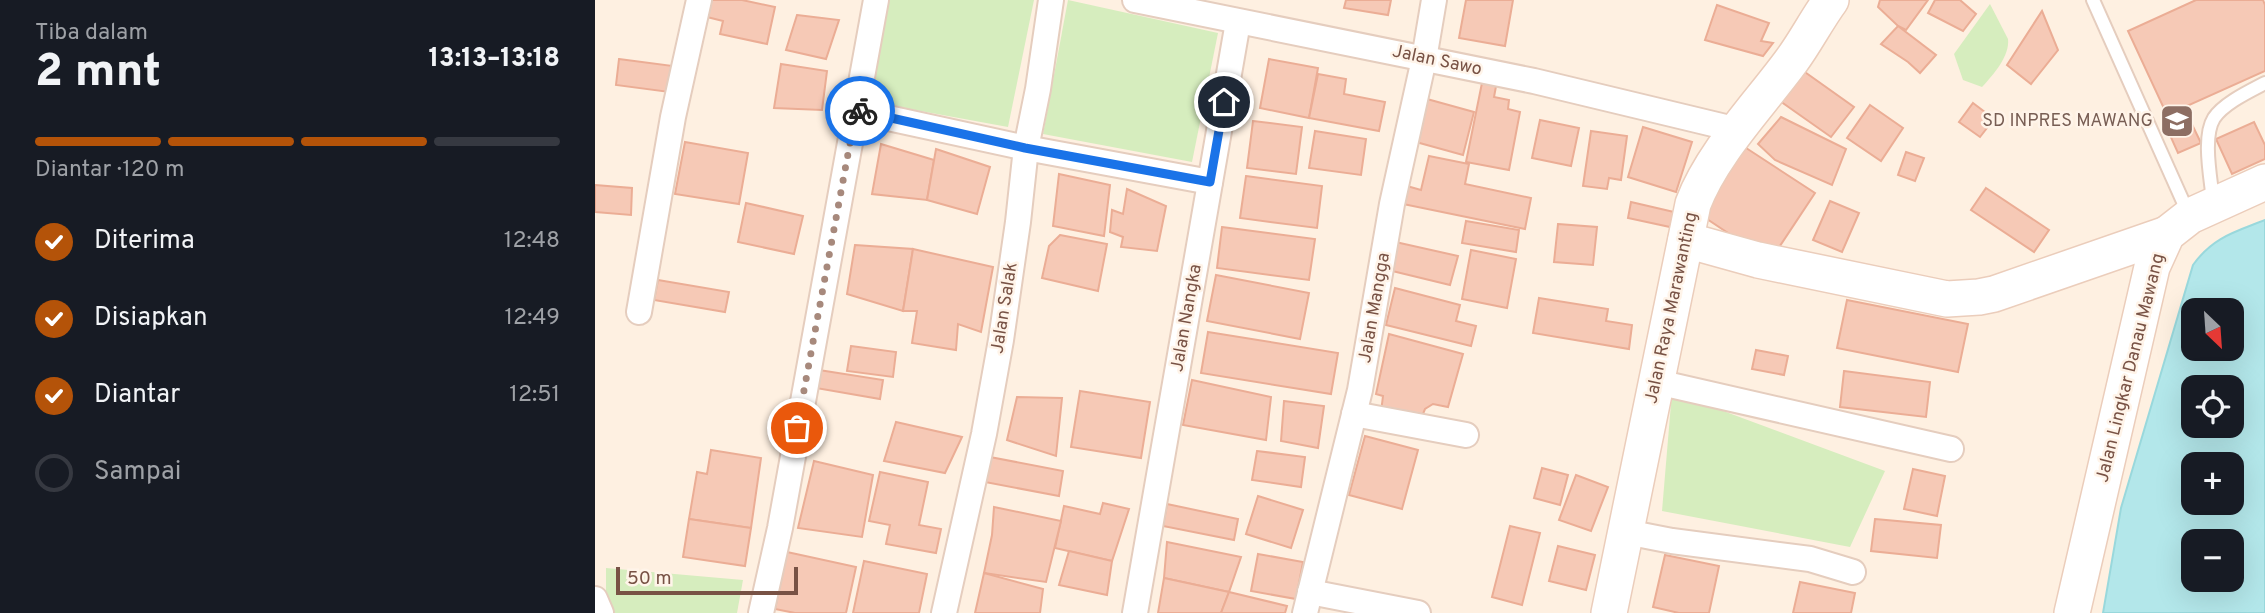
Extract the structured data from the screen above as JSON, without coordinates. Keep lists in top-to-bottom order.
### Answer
{
  "streets": {
    "street": [
      "Jalan Sawo",
      "Jalan Salak",
      "Jalan Mangga",
      "Jalan Raya Marawanting",
      "Jalan Nangka",
      "Jalan Lingkar Danau Mawang"
    ]
  },
  "crossings": [
    ["Jalan Sawo", "Jalan Mangga"],
    ["Jalan Sawo", "Jalan Raya Marawanting"],
    ["Jalan Sawo", "Jalan Nangka"]
  ],
  "places": {
    "school or university": ["SD INPRES MAWANG"]
  },
  "scale_bar": "50 m",
  "north": "bottom right",
  "page": {
    "heading": ["2 mnt", "Tiba dalam", "13:13–13:18"],
    "bar": "Diantar · 120 m",
    "list": [
      ["Diterima", "12:48"],
      ["Disiapkan", "12:49"],
      ["Diantar", "12:51"],
      "Sampai"
    ],
    "map_buttons": ["+", "−"],
    "scale": "50 m"
  }
}
